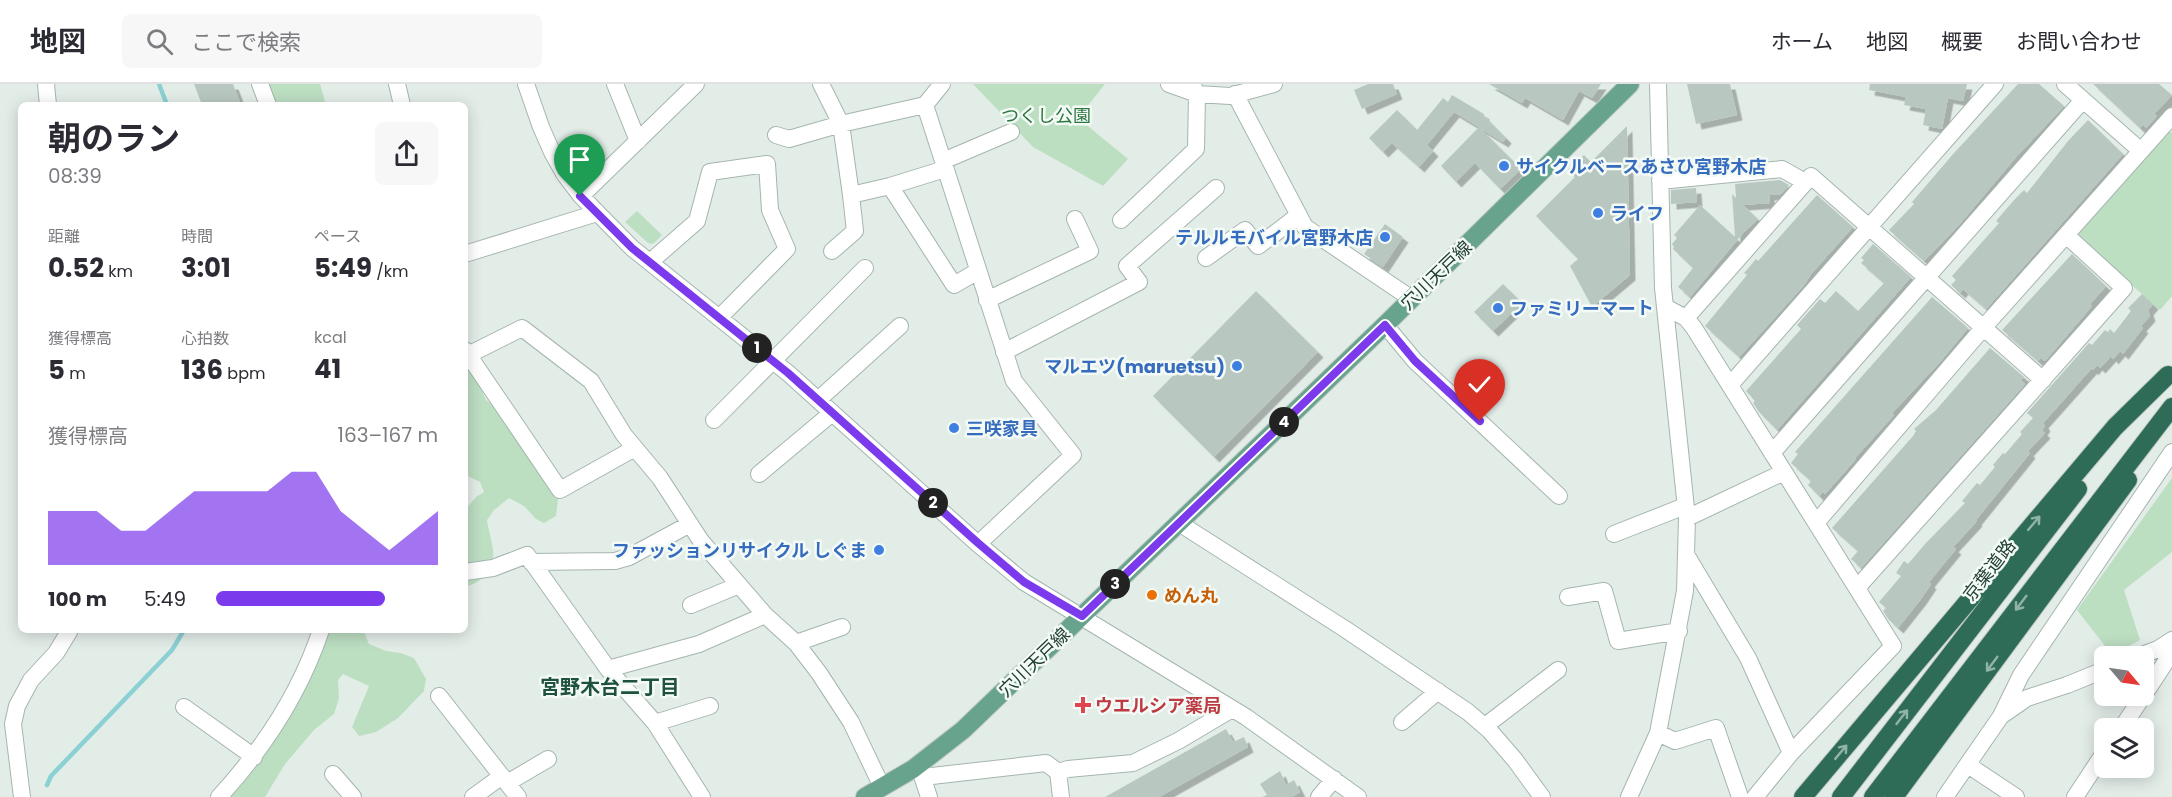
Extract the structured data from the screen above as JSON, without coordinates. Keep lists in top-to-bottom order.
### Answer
{
  "streets": {
    "highway": ["京葉道路"],
    "main road": ["穴川天戸線"]
  },
  "districts": ["宮野木台二丁目"],
  "parks": ["つくし公園"],
  "places": {
    "other": [
      "サイクルベースあさひ宮野木店",
      "ライフ",
      "テルルモバイル宮野木店",
      "ファミリーマート",
      "マルエツ(maruetsu)",
      "三咲家具",
      "ファッションリサイクル しぐま",
      "めん丸"
    ],
    "health": ["ウエルシア薬局"]
  },
  "north": "bottom right",
  "page": {
    "header": "地図",
    "search": "ここで検索",
    "nav": [
      "ホーム",
      "地図",
      "概要",
      "お問い合わせ"
    ],
    "heading": ["朝のラン", "08:39"],
    "stats": [
      ["距離", "0.52 km"],
      ["時間", "3:01"],
      ["ペース", "5:49 /km"],
      ["獲得標高", "5 m"],
      ["心拍数", "136 bpm"],
      ["kcal", "41"]
    ],
    "pins": [
      "1",
      "4",
      "2",
      "3"
    ],
    "chart": ["獲得標高", "163–167 m"],
    "list": [
      {
        "name": "100 m",
        "note": "5:49"
      }
    ]
  }
}
